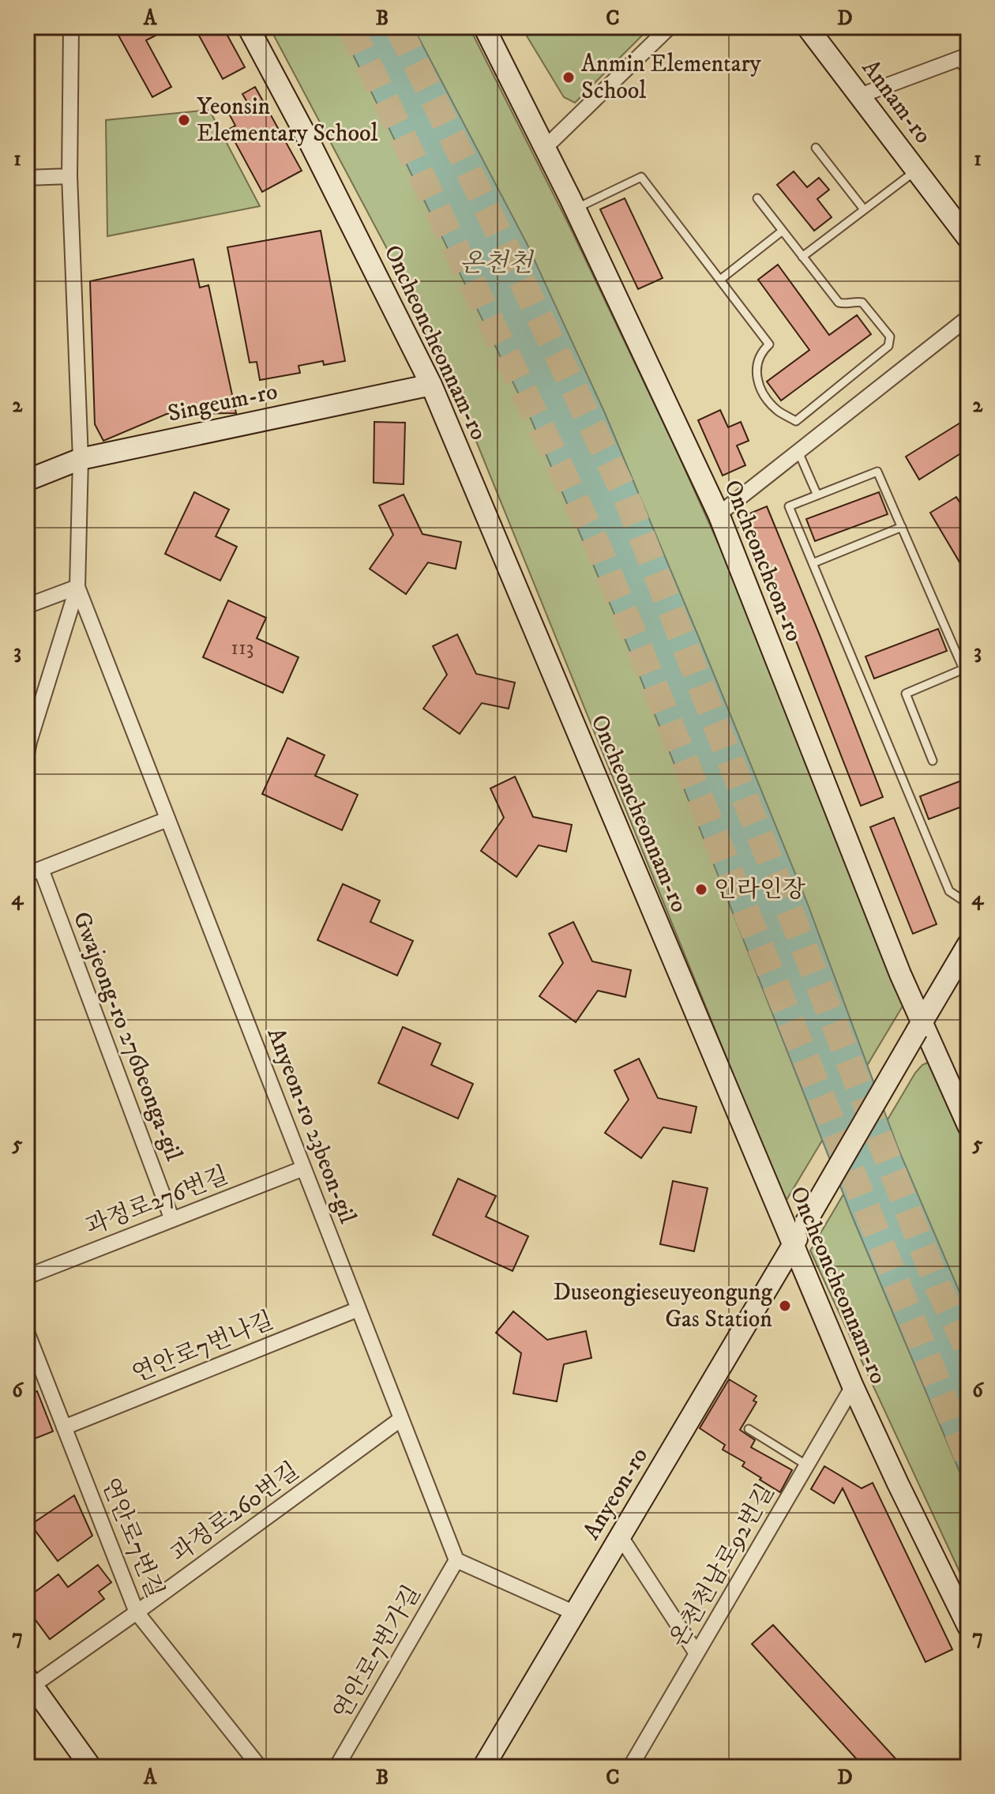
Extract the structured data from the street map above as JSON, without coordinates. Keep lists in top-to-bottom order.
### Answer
{
  "streets": {
    "street": [
      "Annam-ro",
      "Oncheoncheonnam-ro",
      "Singeum-ro",
      "Oncheoncheon-ro",
      "Gwajeong-ro 276beonga-gil",
      "Anyeon-ro 23beon-gil",
      "과정로276번길",
      "연안로7번나길",
      "Anyeon-ro",
      "과정로260번길",
      "연안로7번길",
      "온천천남로92번길",
      "연안로7번가길"
    ]
  },
  "crossings": [
    ["Oncheoncheonnam-ro", "Singeum-ro"],
    ["Oncheoncheonnam-ro", "Anyeon-ro"],
    ["Oncheoncheonnam-ro", "온천천남로92번길"],
    ["Oncheoncheon-ro", "Anyeon-ro"],
    ["Gwajeong-ro 276beonga-gil", "과정로276번길"],
    ["Anyeon-ro 23beon-gil", "과정로276번길"],
    ["Anyeon-ro 23beon-gil", "연안로7번나길"],
    ["Anyeon-ro 23beon-gil", "과정로260번길"],
    ["Anyeon-ro 23beon-gil", "연안로7번가길"],
    ["연안로7번나길", "연안로7번길"],
    ["과정로260번길", "연안로7번길"]
  ],
  "water": ["온천천"],
  "places": [
    "Anmin Elementary School",
    "Yeonsin Elementary School",
    "인라인장",
    "Duseongieseuyeongung Gas Station"
  ],
  "house_numbers": ["113"],
  "grid": {
    "columns": [
      "A",
      "B",
      "C",
      "D"
    ],
    "rows": [
      "1",
      "2",
      "3",
      "4",
      "5",
      "6",
      "7"
    ]
  }
}
